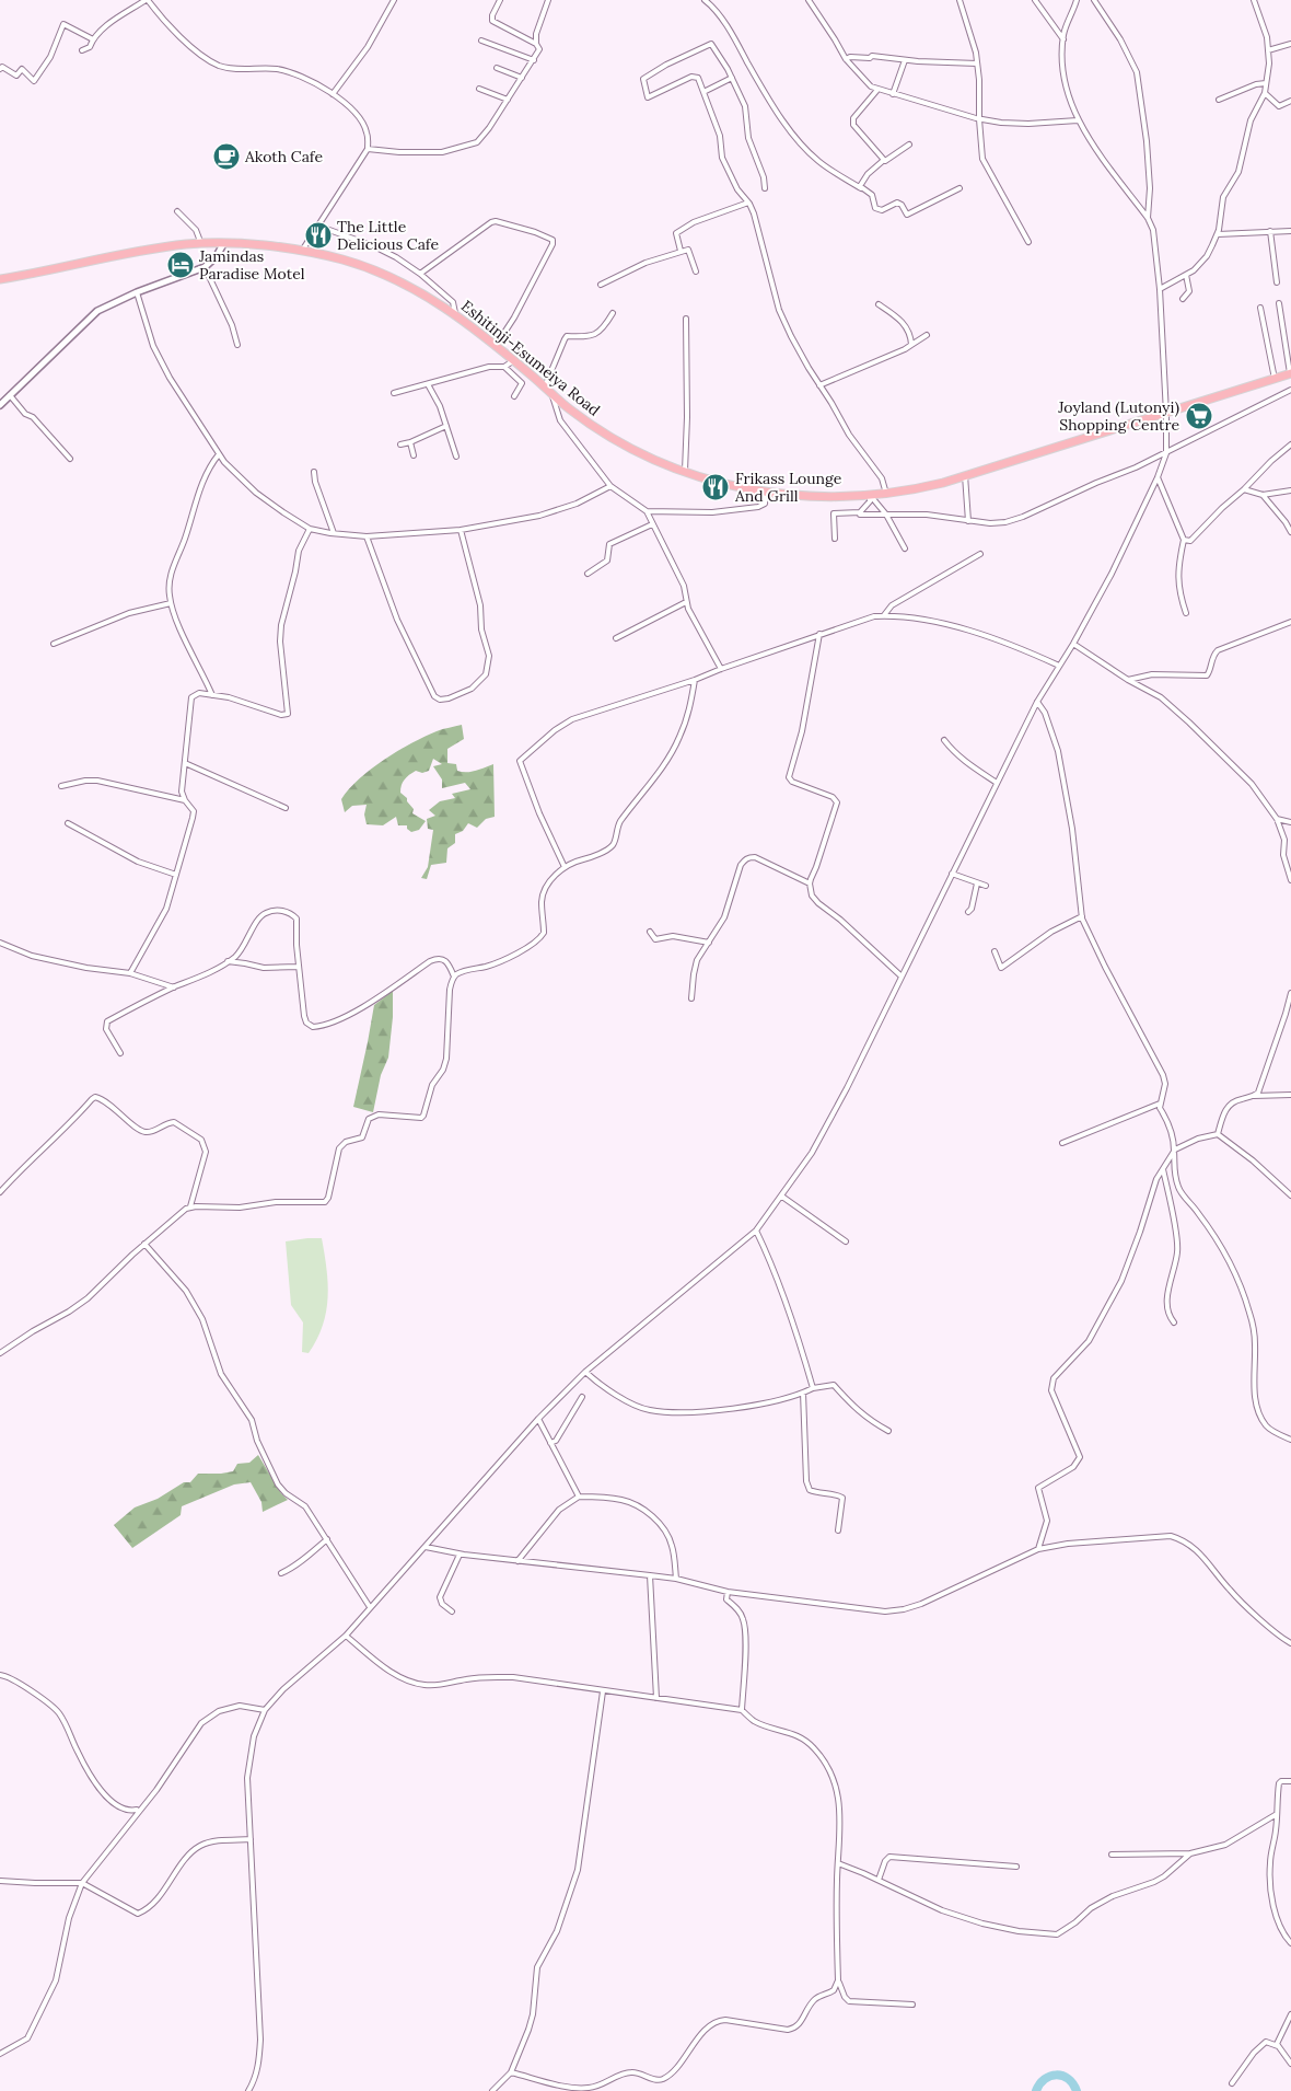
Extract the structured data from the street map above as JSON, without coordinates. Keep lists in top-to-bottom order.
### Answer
{
  "streets": {
    "highway": ["Eshitinji-Esumeiya Road"]
  },
  "places": {
    "cafe": ["Akoth Cafe"],
    "restaurant": ["The Little Delicious Cafe", "Frikass Lounge And Grill"],
    "hotel": ["Jamindas Paradise Motel"],
    "supermarket": ["Joyland (Lutonyi) Shopping Centre"]
  }
}
